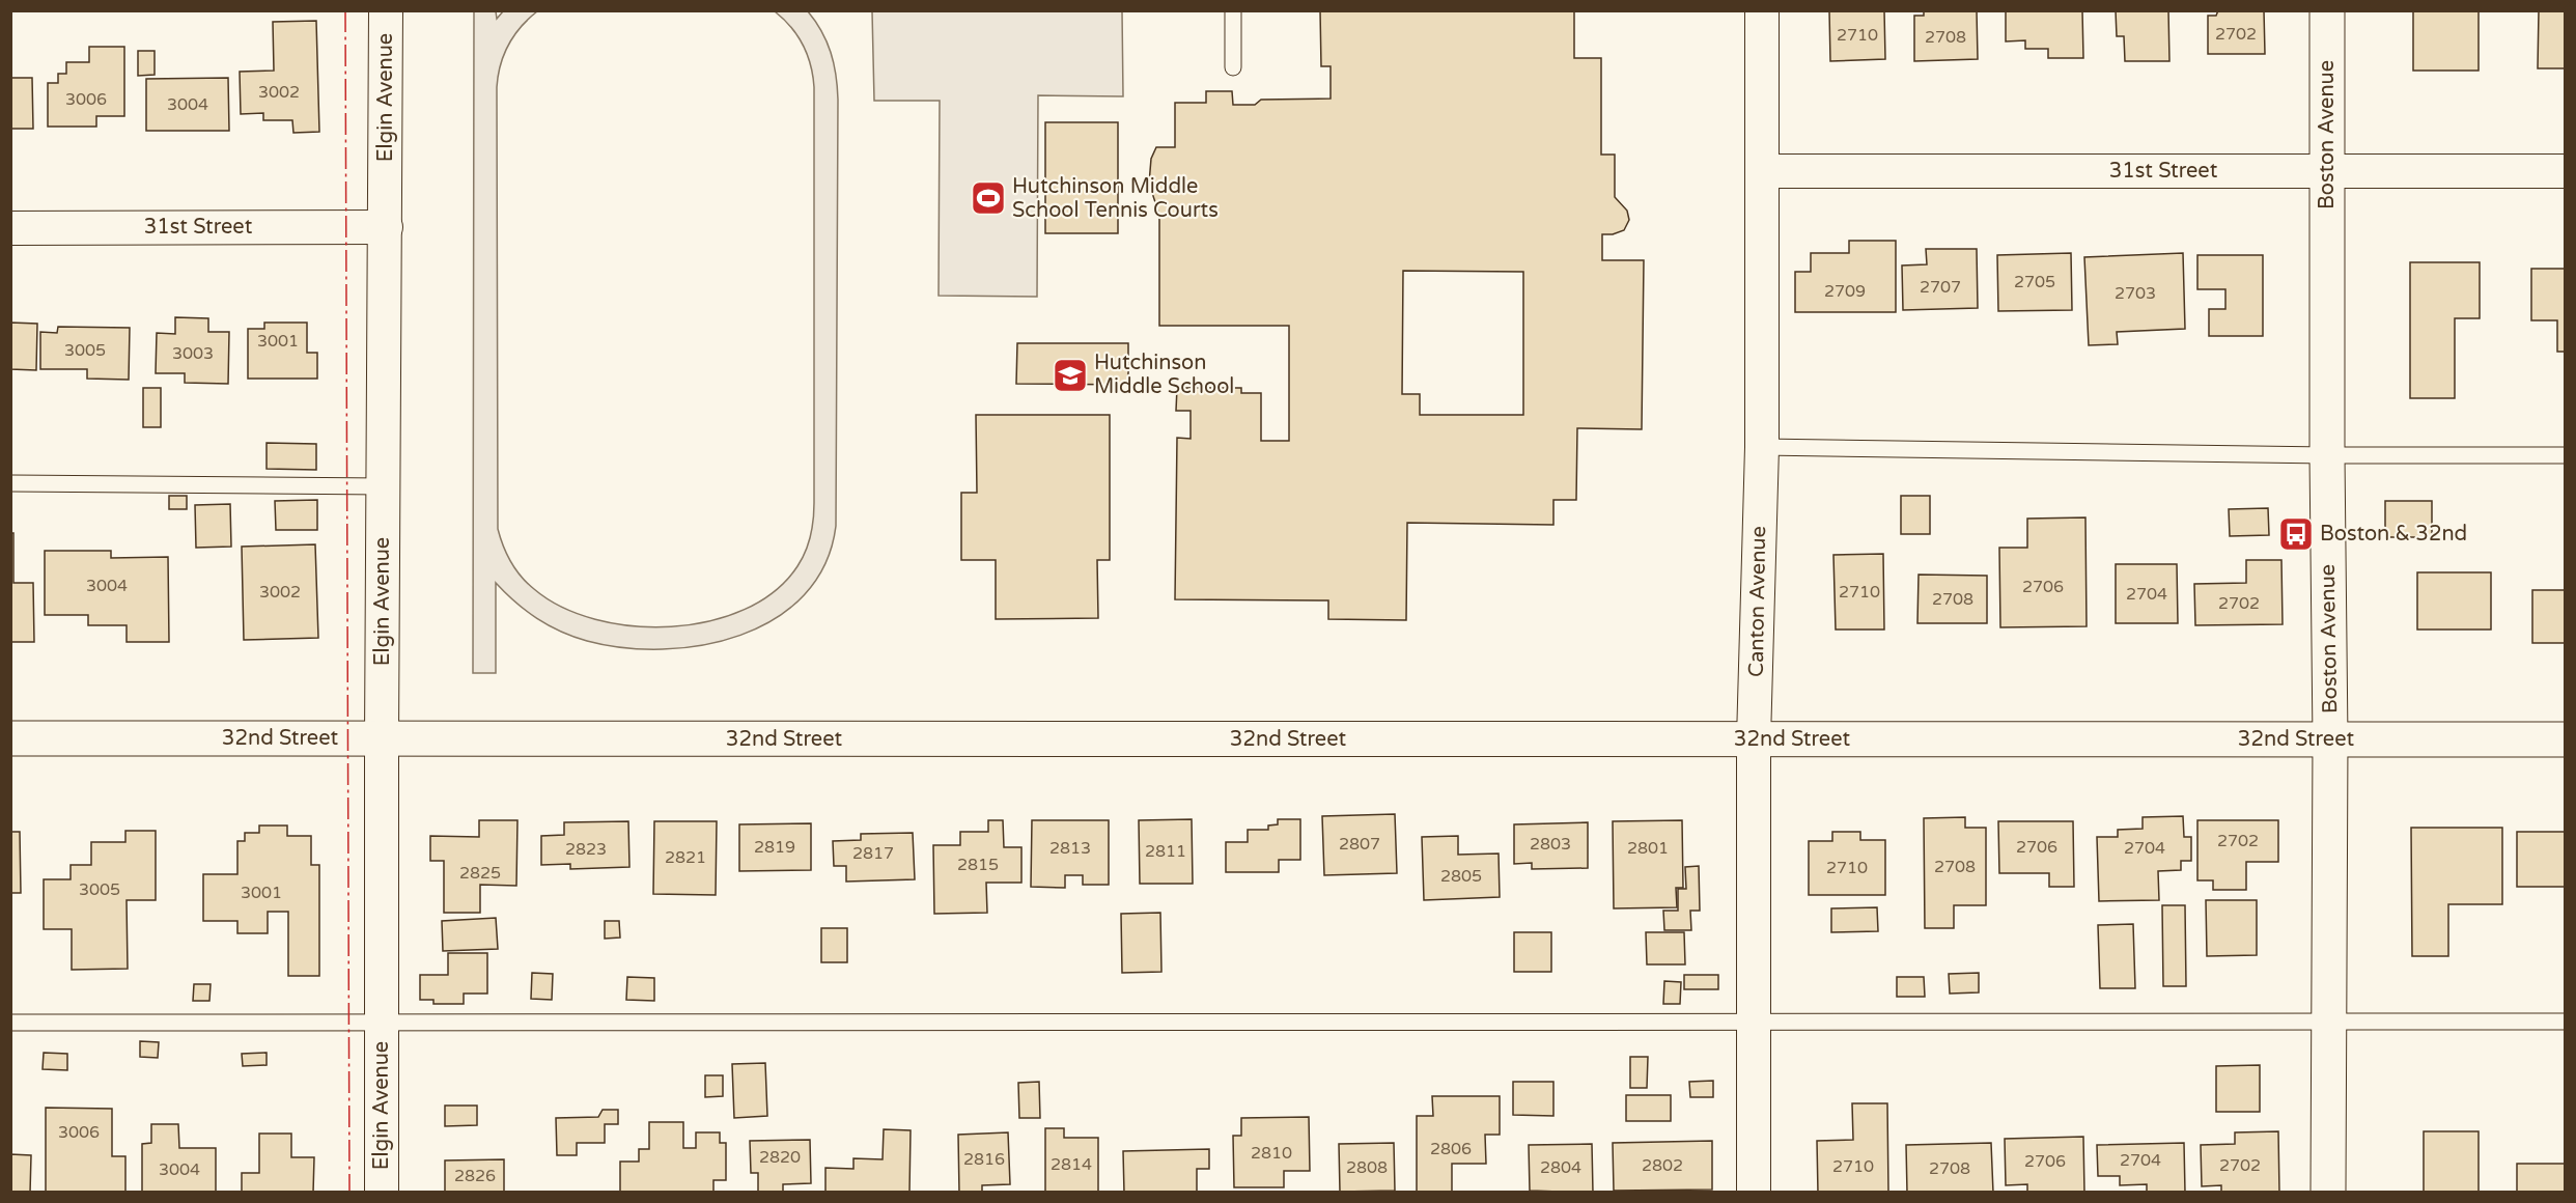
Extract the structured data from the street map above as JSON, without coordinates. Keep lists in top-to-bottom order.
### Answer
{
  "streets": {
    "street": [
      "Elgin Avenue",
      "Boston Avenue",
      "31st Street",
      "Canton Avenue",
      "32nd Street"
    ]
  },
  "crossings": [
    ["Elgin Avenue", "31st Street"],
    ["Elgin Avenue", "32nd Street"],
    ["Boston Avenue", "31st Street"],
    ["Boston Avenue", "32nd Street"],
    ["31st Street", "Canton Avenue"],
    ["Canton Avenue", "32nd Street"]
  ],
  "places": {
    "sports": ["Hutchinson Middle School Tennis Courts"],
    "school or university": ["Hutchinson Middle School"],
    "bus stop": ["Boston & 32nd"]
  },
  "house_numbers": [
    "2702",
    "2710",
    "2708",
    "3002",
    "3006",
    "3004",
    "2705",
    "2707",
    "2709",
    "2703",
    "3001",
    "3005",
    "3003",
    "3004",
    "2706",
    "3002",
    "2710",
    "2704",
    "2708",
    "2702",
    "2702",
    "2807",
    "2803",
    "2819",
    "2706",
    "2813",
    "2801",
    "2704",
    "2823",
    "2811",
    "2817",
    "2821",
    "2815",
    "2708",
    "2710",
    "2825",
    "2805",
    "3005",
    "3001",
    "3006",
    "2806",
    "2810",
    "2820",
    "2816",
    "2704",
    "2706",
    "2814",
    "2802",
    "2702",
    "2710",
    "2808",
    "2804",
    "2708",
    "3004",
    "2826"
  ]
}
